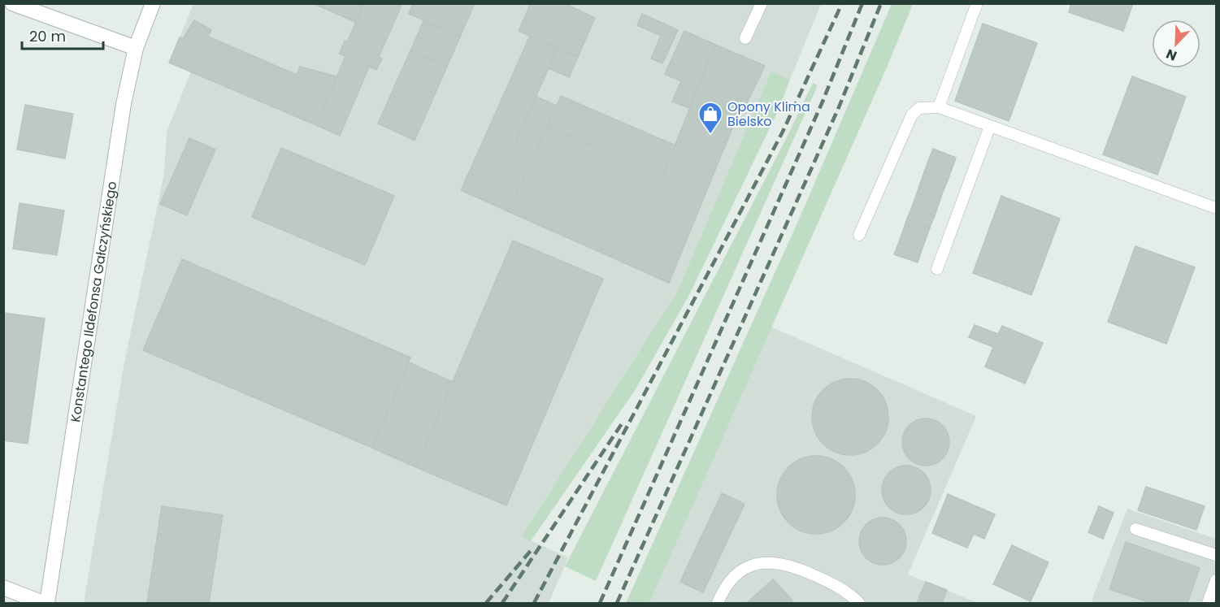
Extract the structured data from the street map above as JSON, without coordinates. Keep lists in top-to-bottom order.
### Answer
{
  "streets": {
    "street": ["Konstantego Ildefonsa Gałczyńskiego"]
  },
  "places": {
    "shop": ["Opony Klima Bielsko"]
  },
  "scale_bar": "20 m",
  "north": "bottom left"
}
